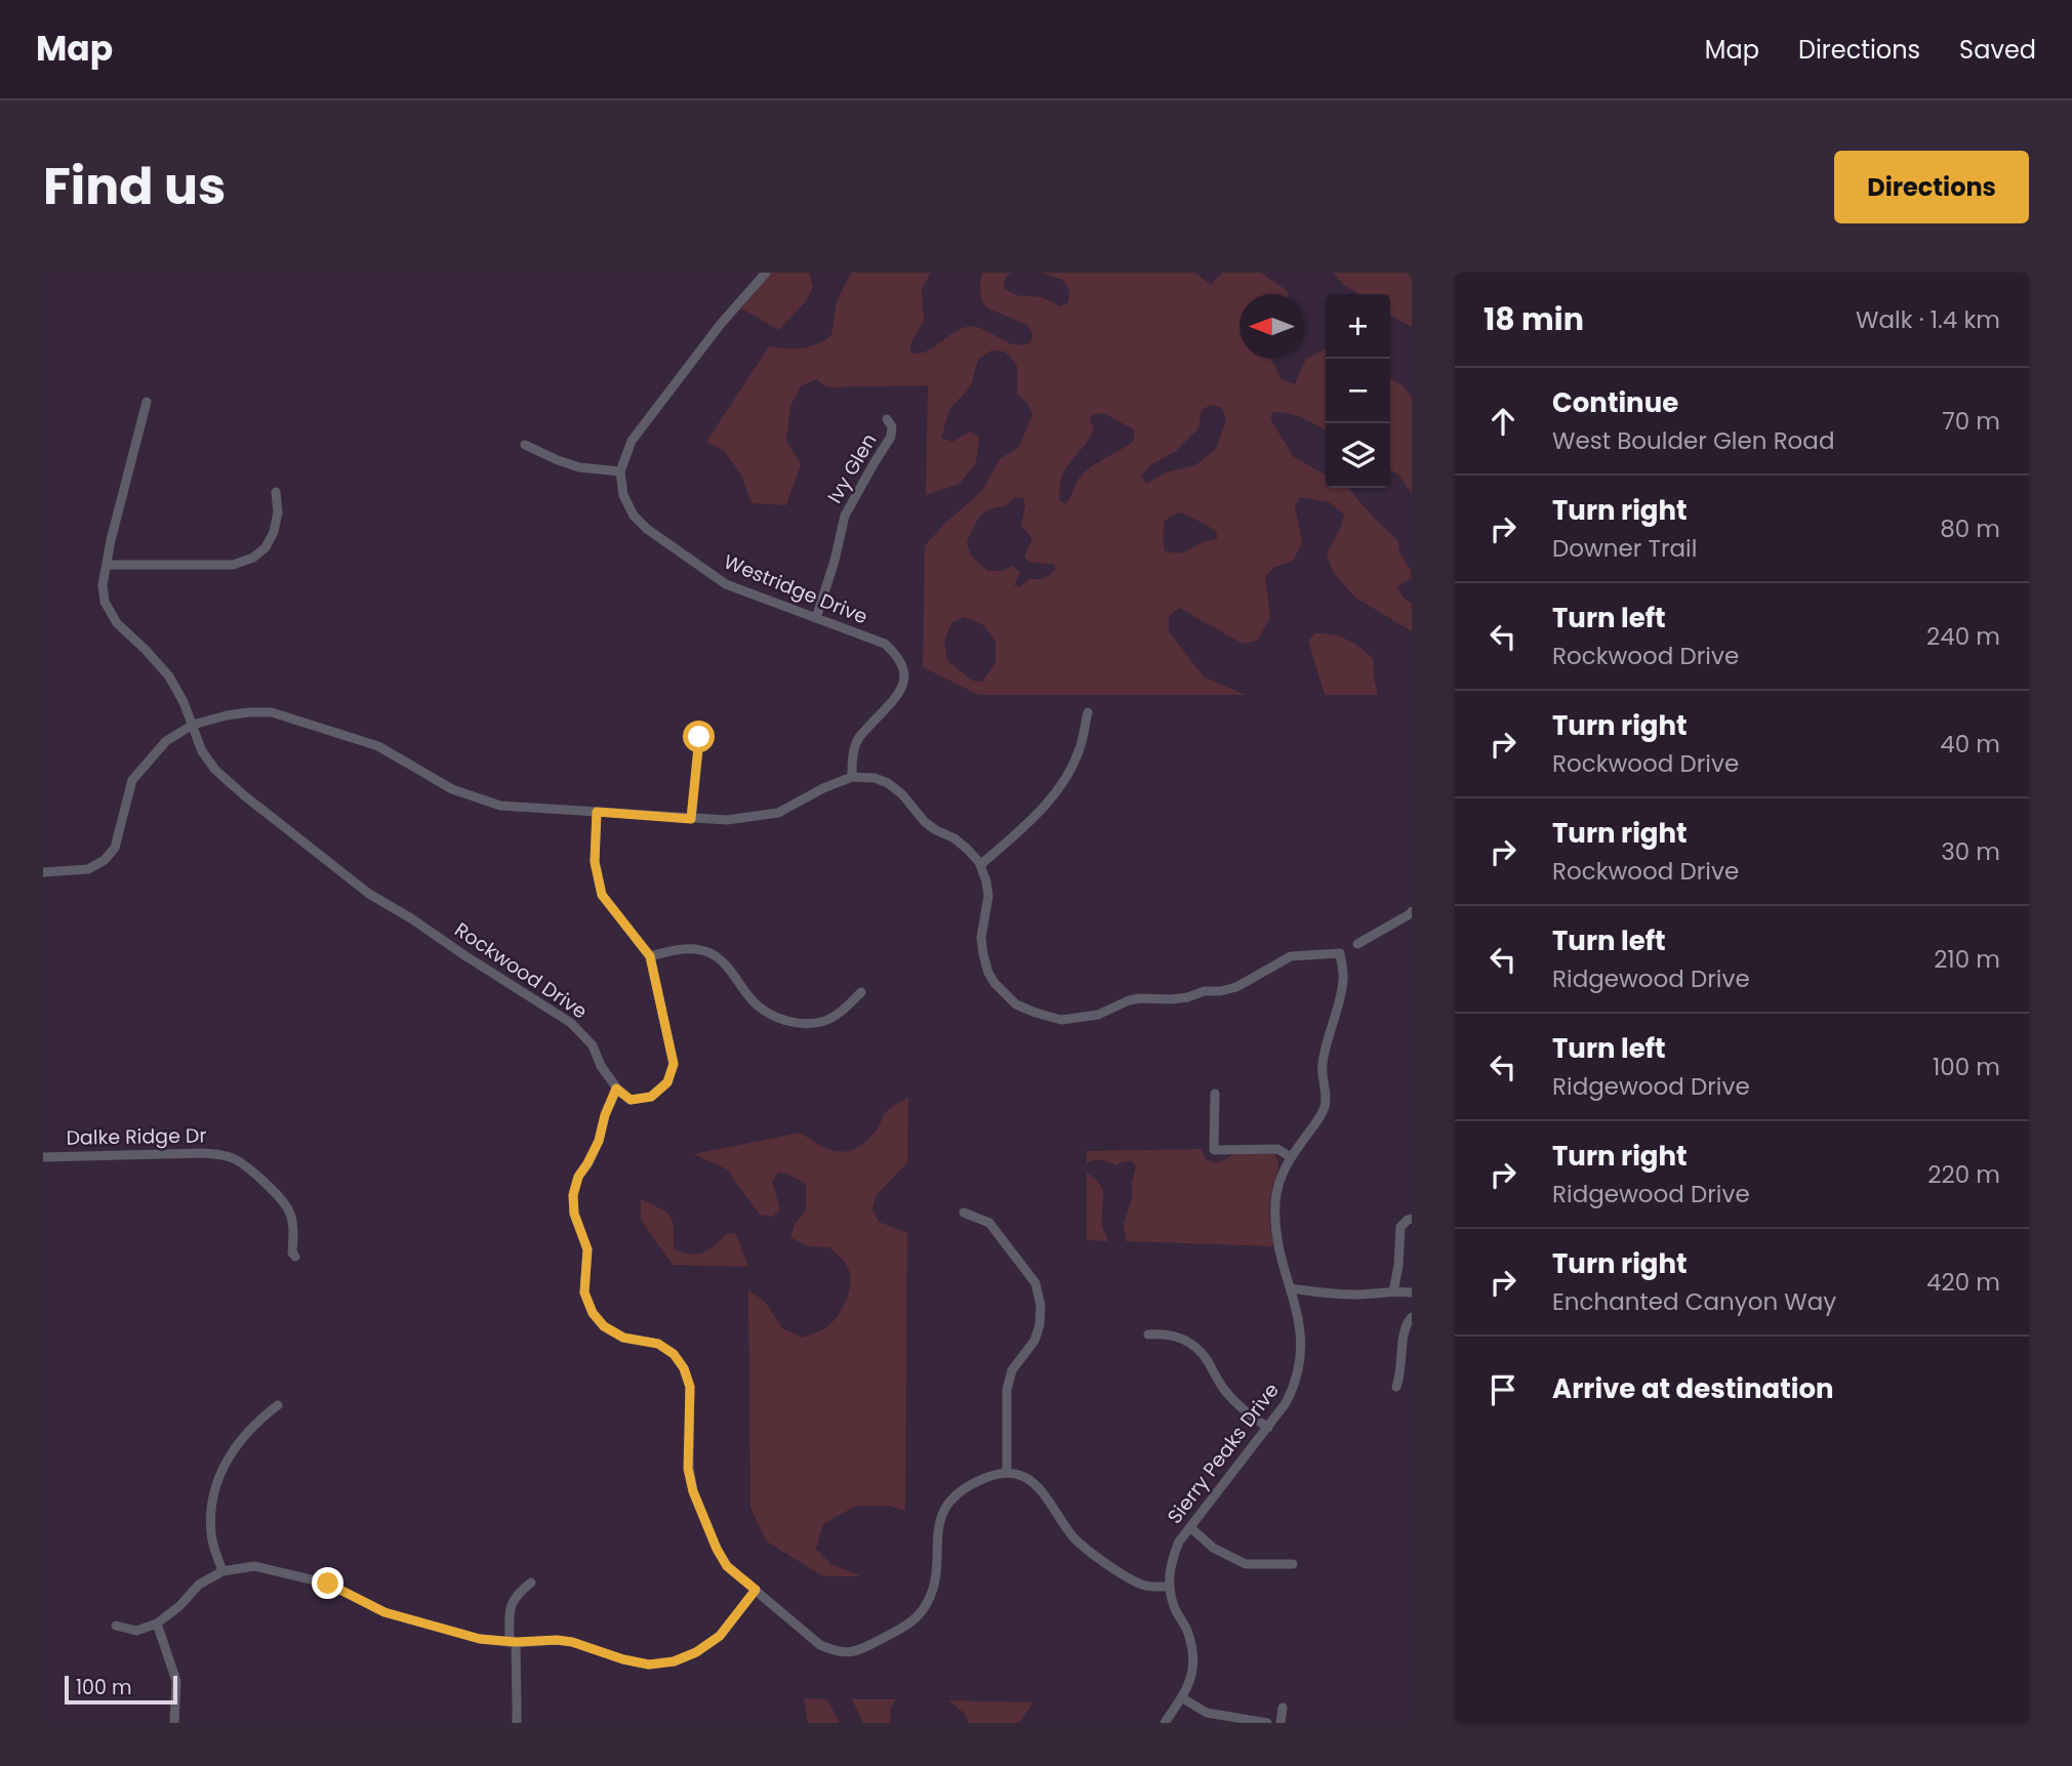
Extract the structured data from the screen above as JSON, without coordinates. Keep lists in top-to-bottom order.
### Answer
{
  "streets": {
    "street": [
      "Ivy Glen",
      "Westridge Drive",
      "Rockwood Drive",
      "Dalke Ridge Dr",
      "Sierry Peaks Drive"
    ]
  },
  "crossings": [
    ["Ivy Glen", "Westridge Drive"]
  ],
  "scale_bar": "100 m",
  "north": "left",
  "page": {
    "header": "Map",
    "nav": ["Map", "Directions", "Saved"],
    "title": "Find us",
    "buttons": "Directions",
    "heading": ["18 min", "Walk · 1.4 km"],
    "map_buttons": ["+", "−"],
    "list": [
      ["Continue", "West Boulder Glen Road", "70 m"],
      ["Turn right", "Downer Trail", "80 m"],
      ["Turn left", "Rockwood Drive", "240 m"],
      ["Turn right", "Rockwood Drive", "40 m"],
      ["Turn right", "Rockwood Drive", "30 m"],
      ["Turn left", "Ridgewood Drive", "210 m"],
      ["Turn left", "Ridgewood Drive", "100 m"],
      ["Turn right", "Ridgewood Drive", "220 m"],
      ["Turn right", "Enchanted Canyon Way", "420 m"],
      "Arrive at destination"
    ],
    "scale": "100 m"
  }
}
